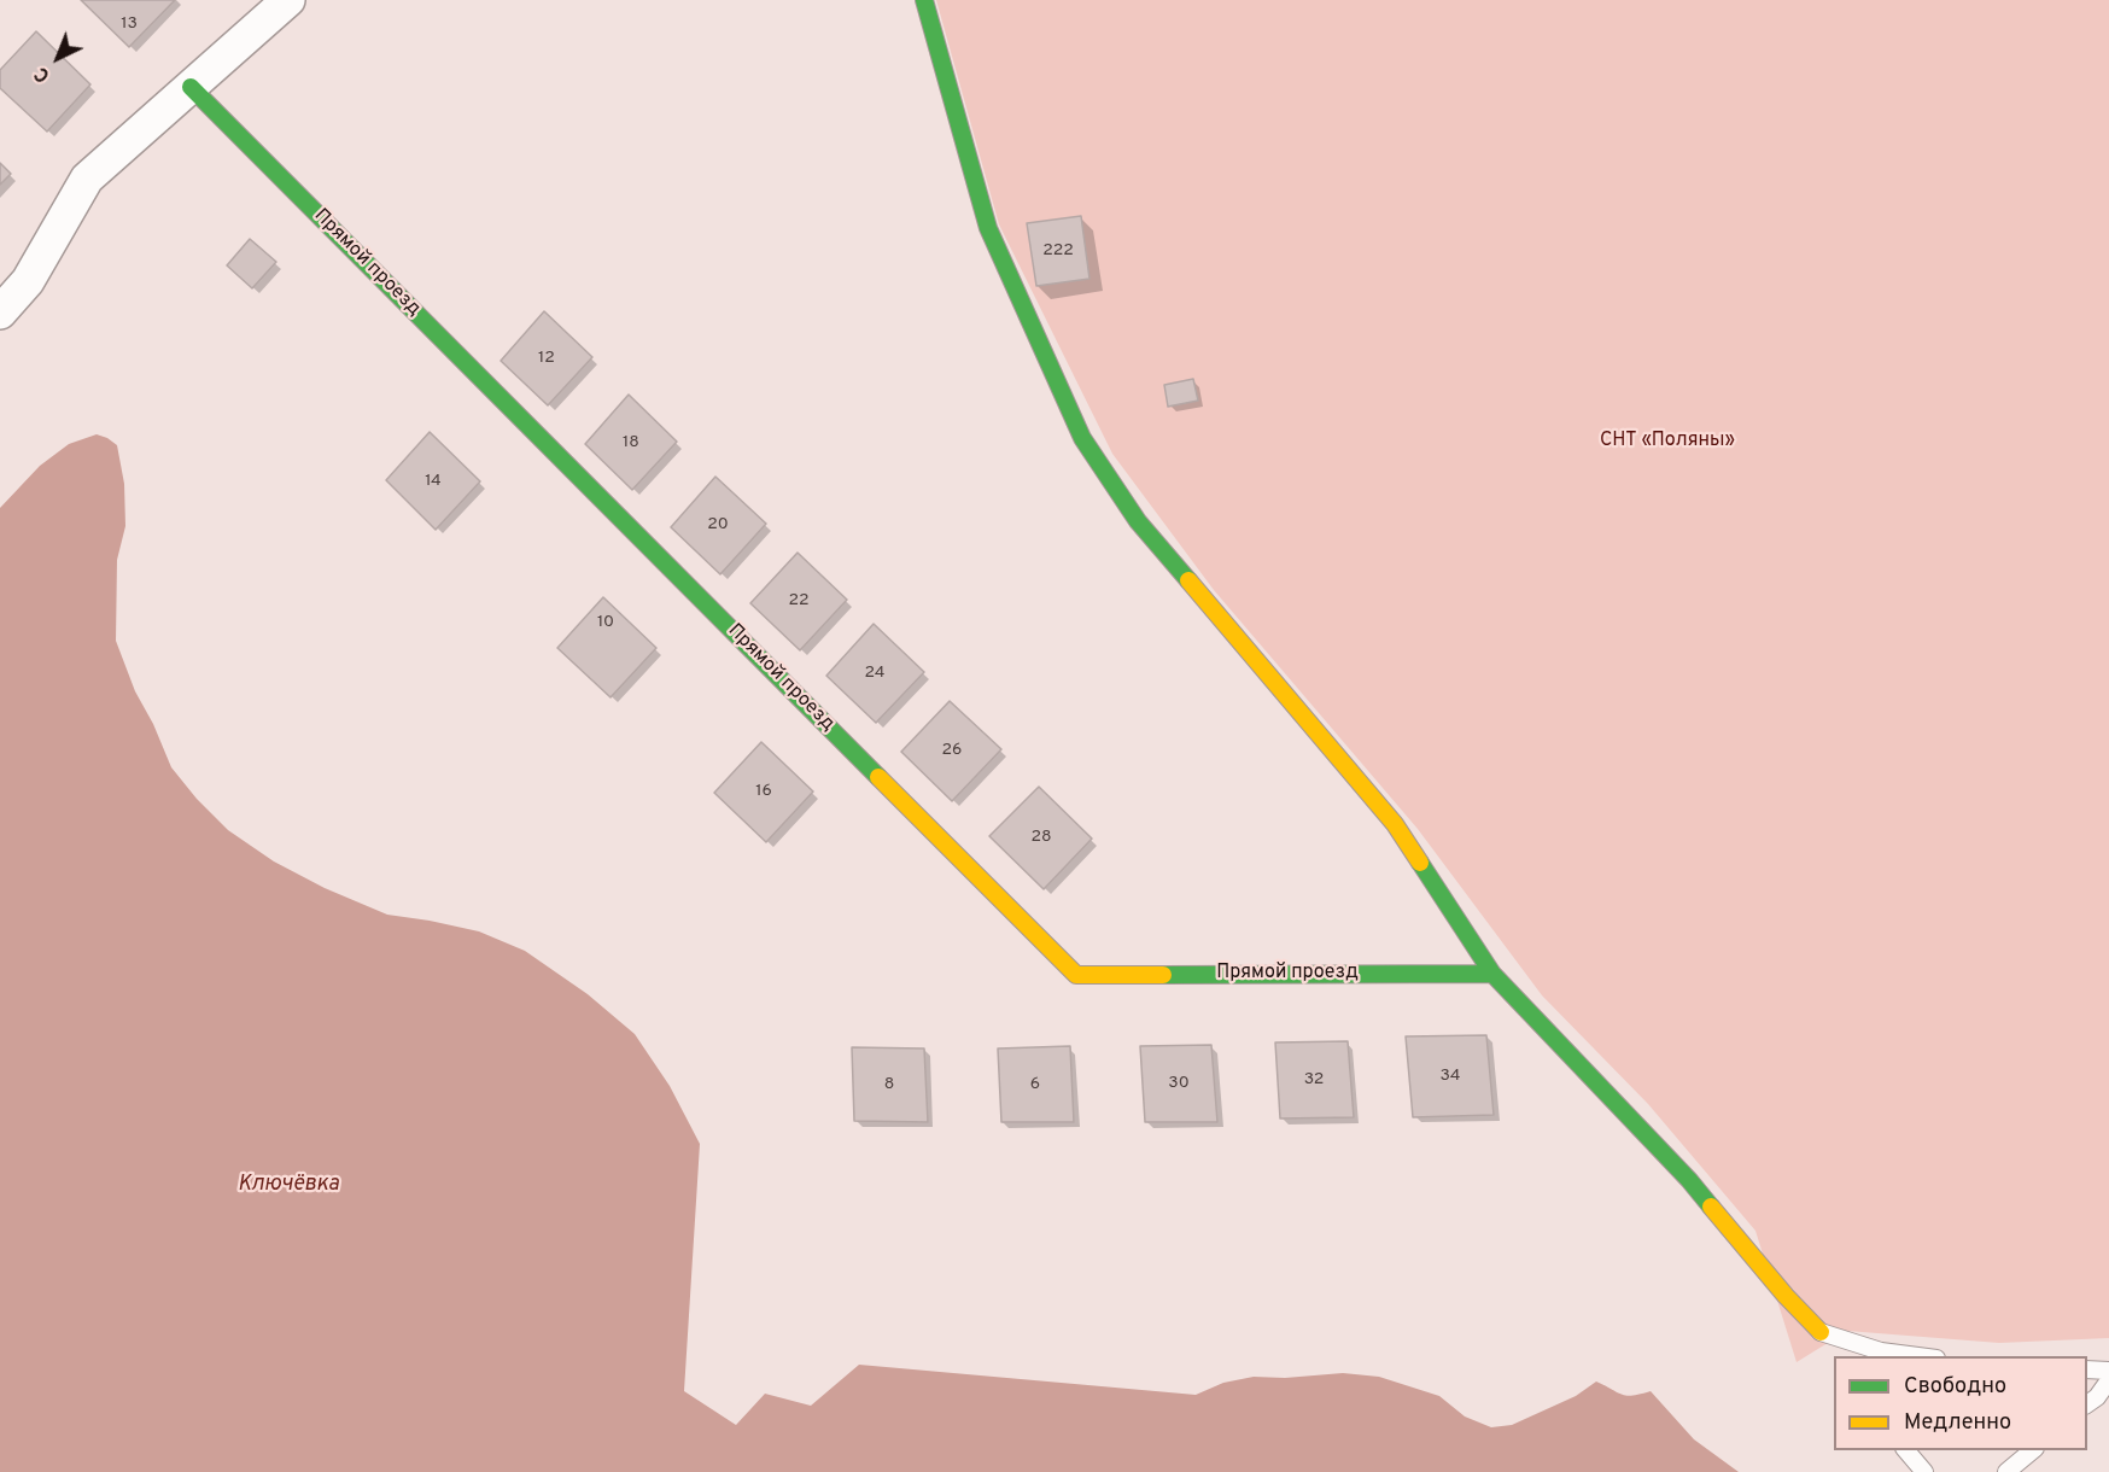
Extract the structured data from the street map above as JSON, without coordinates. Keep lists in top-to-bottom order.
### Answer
{
  "streets": {
    "street": ["Прямой проезд"]
  },
  "water": ["Ключёвка"],
  "parks": ["СНТ «Поляны»"],
  "house_numbers": [
    "13",
    "222",
    "12",
    "18",
    "14",
    "20",
    "22",
    "10",
    "24",
    "26",
    "16",
    "28",
    "34",
    "32",
    "30",
    "8",
    "6"
  ],
  "legend": ["Свободно", "Медленно"],
  "north": "bottom left"
}
